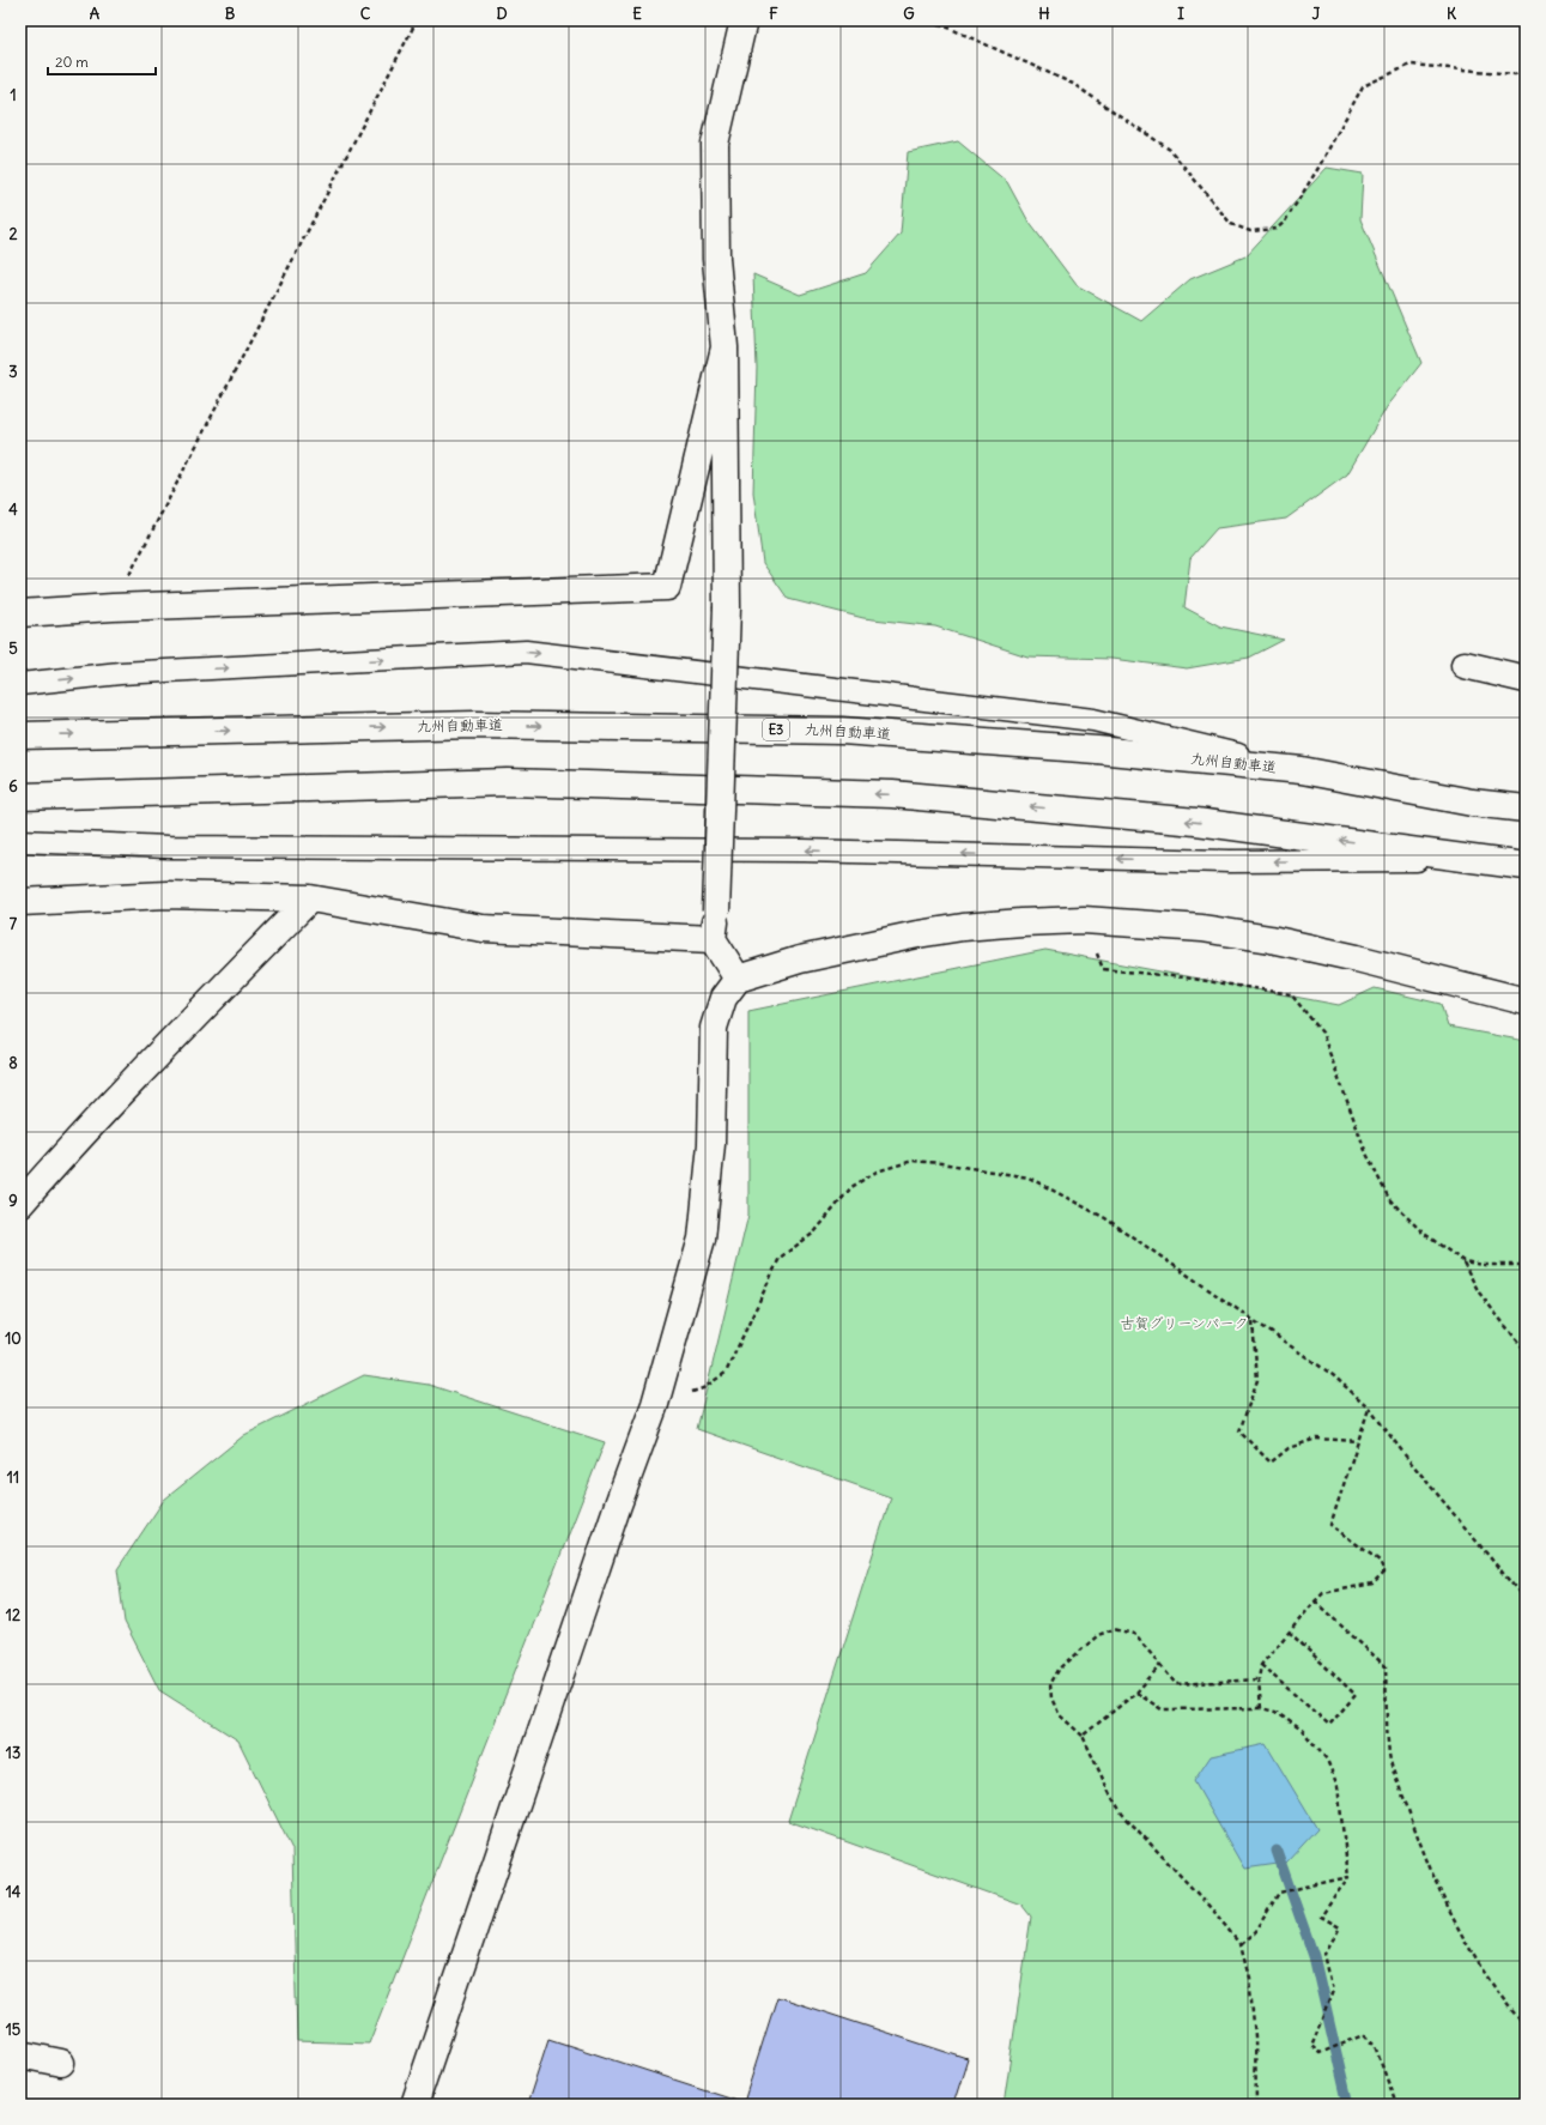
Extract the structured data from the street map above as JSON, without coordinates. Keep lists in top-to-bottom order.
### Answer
{
  "streets": {
    "main road": ["九州自動車道", "E3"]
  },
  "parks": ["古賀グリーンパーク"],
  "scale_bar": "20 m",
  "grid": {
    "columns": [
      "A",
      "B",
      "C",
      "D",
      "E",
      "F",
      "G",
      "H",
      "I",
      "J",
      "K"
    ],
    "rows": [
      "1",
      "2",
      "3",
      "4",
      "5",
      "6",
      "7",
      "8",
      "9",
      "10",
      "11",
      "12",
      "13",
      "14",
      "15"
    ]
  }
}
